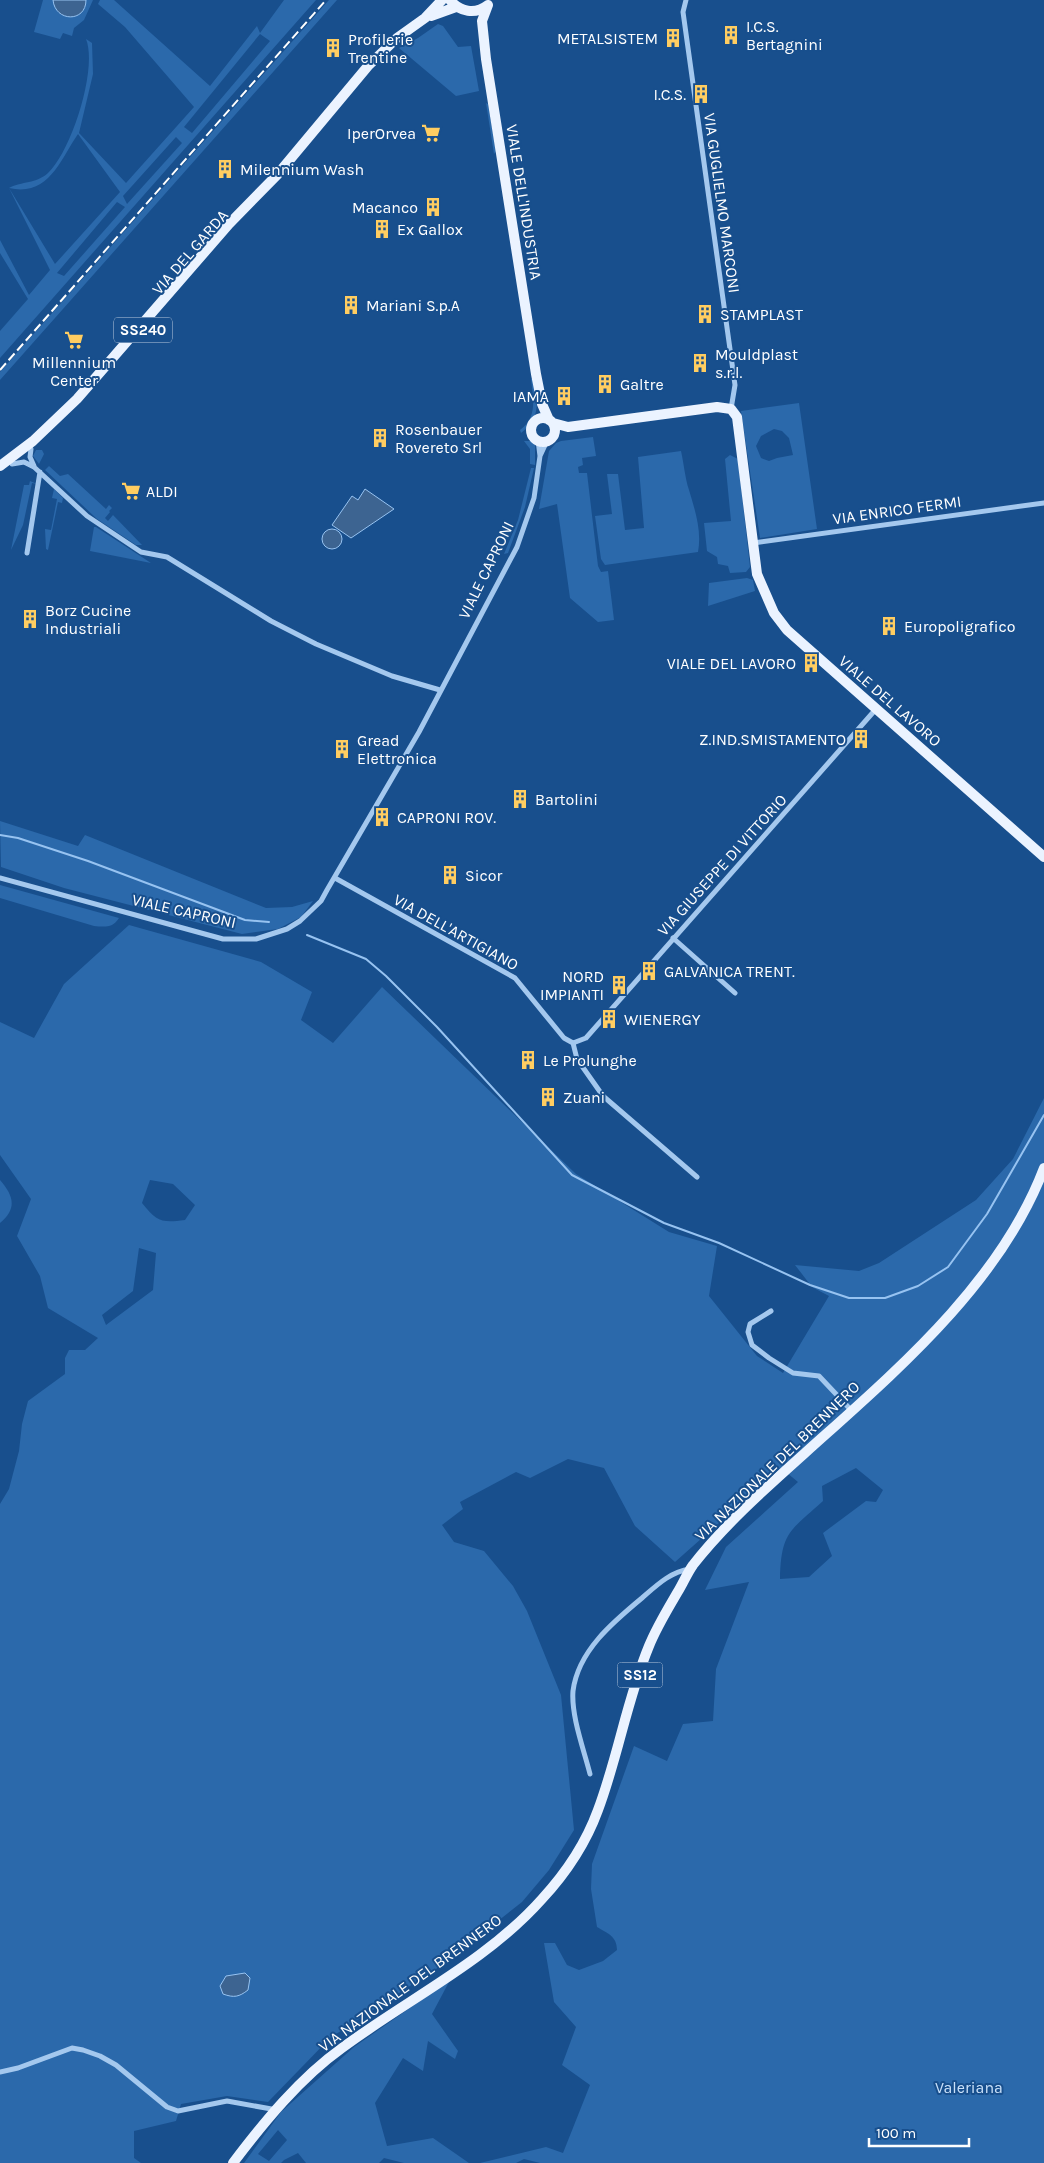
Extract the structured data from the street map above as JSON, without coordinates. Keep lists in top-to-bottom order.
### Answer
{
  "streets": {
    "main road": [
      "VIALE DELL'INDUSTRIA",
      "VIA DEL GARDA",
      "SS240",
      "VIALE CAPRONI",
      "VIALE DEL LAVORO",
      "VIA NAZIONALE DEL BRENNERO",
      "SS12"
    ],
    "street": [
      "VIA GUGLIELMO MARCONI",
      "VIA ENRICO FERMI",
      "VIA GIUSEPPE DI VITTORIO",
      "VIA DELL'ARTIGIANO"
    ]
  },
  "crossings": [
    ["VIALE DELL'INDUSTRIA", "VIA DEL GARDA"],
    ["VIALE DELL'INDUSTRIA", "VIALE CAPRONI"],
    ["VIA GUGLIELMO MARCONI", "VIALE DEL LAVORO"],
    ["VIA ENRICO FERMI", "VIALE DEL LAVORO"],
    ["VIALE CAPRONI", "VIA DELL'ARTIGIANO"],
    ["VIALE DEL LAVORO", "VIA GIUSEPPE DI VITTORIO"],
    ["VIA GIUSEPPE DI VITTORIO", "VIA DELL'ARTIGIANO"]
  ],
  "parks": ["Valeriana"],
  "places": {
    "building": [
      "I.C.S. Bertagnini",
      "METALSISTEM",
      "Profilerie Trentine",
      "I.C.S.",
      "Milennium Wash",
      "Macanco",
      "Ex Gallox",
      "Mariani S.p.A",
      "STAMPLAST",
      "Mouldplast s.r.l.",
      "Galtre",
      "IAMA",
      "Rosenbauer Rovereto Srl",
      "Borz Cucine Industriali",
      "Europoligrafico",
      "VIALE DEL LAVORO",
      "Z.IND.SMISTAMENTO",
      "Gread Elettronica",
      "Bartolini",
      "CAPRONI ROV.",
      "Sicor",
      "GALVANICA TRENT.",
      "NORD IMPIANTI",
      "WIENERGY",
      "Le Prolunghe",
      "Zuani"
    ],
    "supermarket": ["IperOrvea", "Millennium Center", "ALDI"]
  },
  "scale_bar": "100 m"
}
